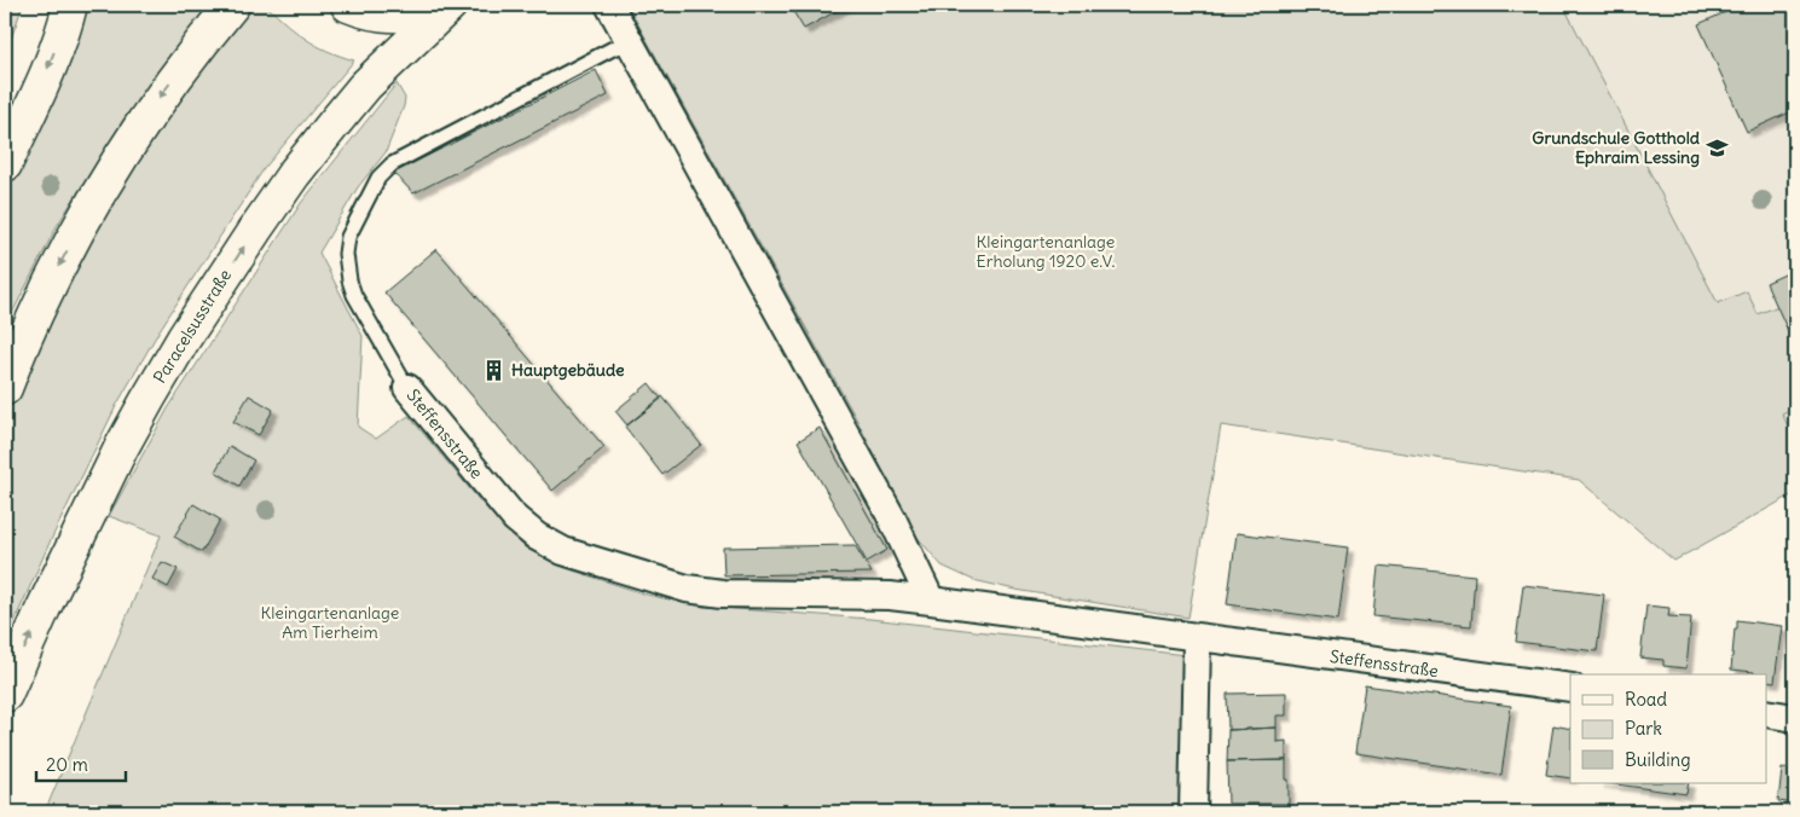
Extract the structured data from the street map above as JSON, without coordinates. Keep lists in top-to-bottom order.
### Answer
{
  "streets": {
    "main road": ["Paracelsusstraße"],
    "street": ["Steffensstraße"]
  },
  "parks": ["Kleingartenanlage Erholung 1920 e.V.", "Kleingartenanlage Am Tierheim"],
  "places": {
    "school or university": ["Grundschule Gotthold Ephraim Lessing"],
    "building": ["Hauptgebäude"]
  },
  "legend": ["Road", "Park", "Building"],
  "scale_bar": "20 m"
}
